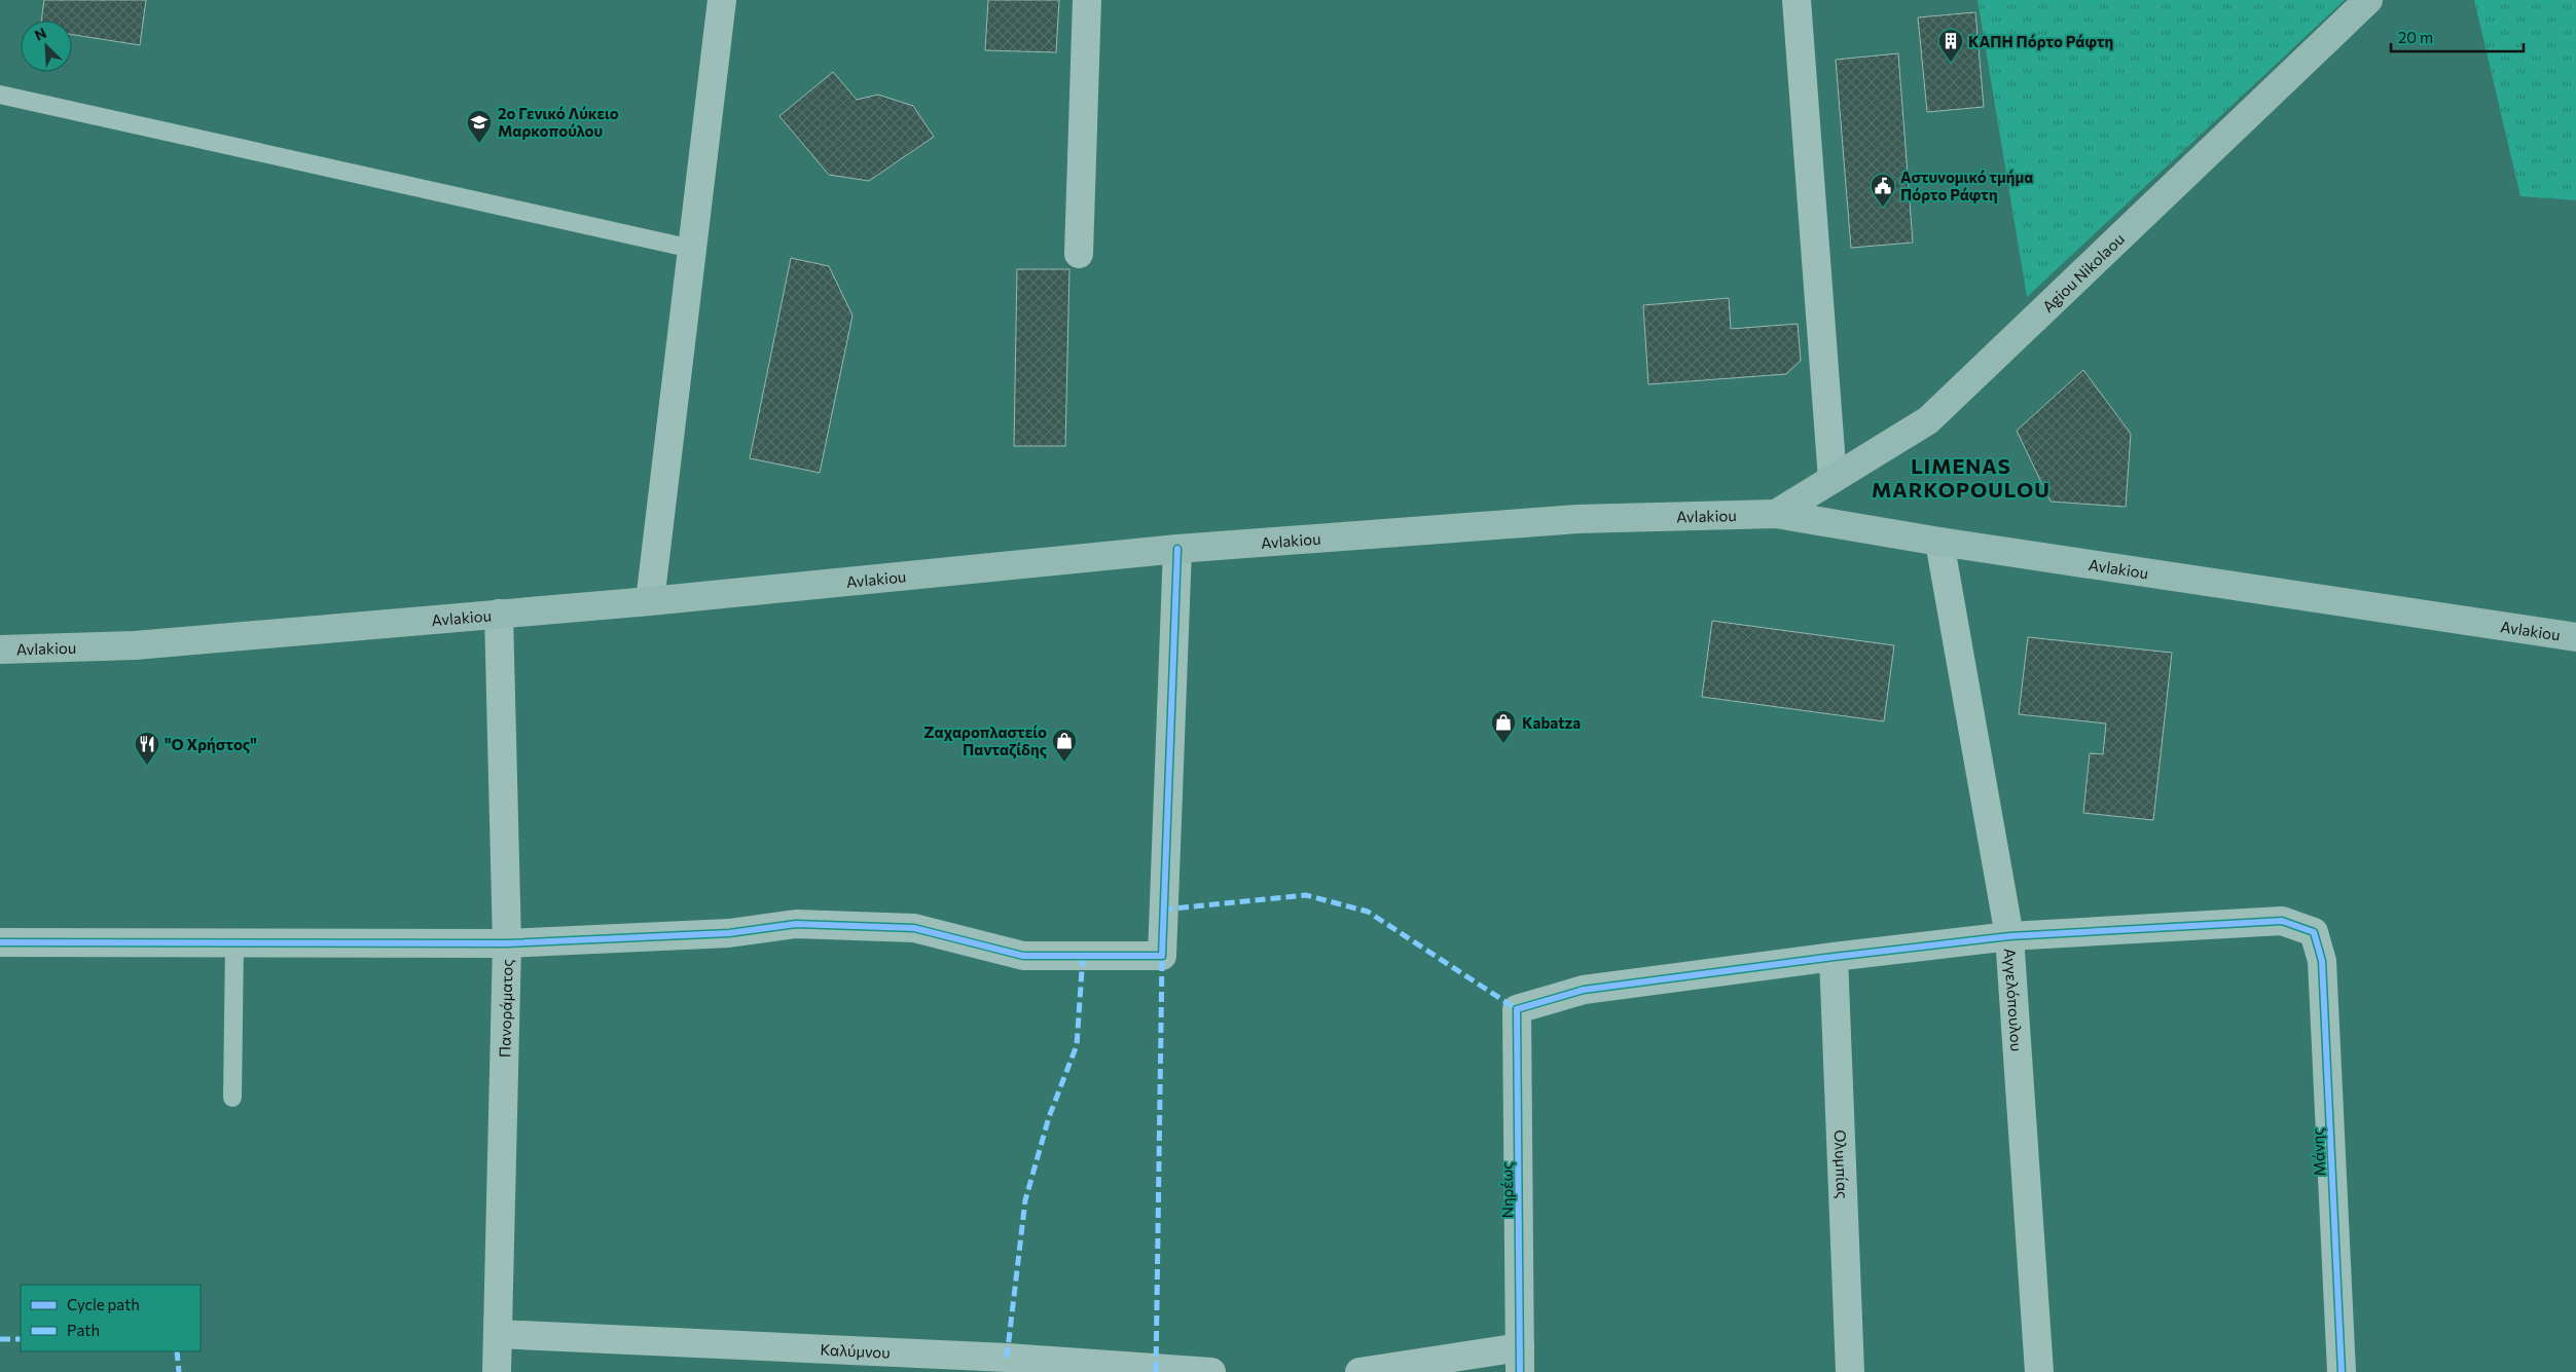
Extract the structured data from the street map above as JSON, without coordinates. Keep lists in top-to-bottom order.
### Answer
{
  "streets": {
    "main road": ["Agiou Nikolaou", "Avlakiou"],
    "street": [
      "Αγγελόπουλου",
      "Πανοράματος",
      "Μάνης",
      "Ολυμπίας",
      "Νηρέως",
      "Καλύμνου"
    ]
  },
  "crossings": [
    ["Agiou Nikolaou", "Avlakiou"],
    ["Avlakiou", "Αγγελόπουλου"],
    ["Avlakiou", "Πανοράματος"],
    ["Αγγελόπουλου", "Μάνης"],
    ["Πανοράματος", "Καλύμνου"],
    ["Ολυμπίας", "Νηρέως"]
  ],
  "districts": ["LIMENAS MARKOPOULOU"],
  "places": {
    "building": ["ΚΑΠΗ Πόρτο Ράφτη"],
    "school or university": ["2ο Γενικό Λύκειο Μαρκοπούλου"],
    "public building": ["Αστυνομικό τμήμα Πόρτο Ράφτη"],
    "shop": ["Kabatza", "Ζαχαροπλαστείο Πανταζίδης"],
    "restaurant": ["\"Ο Χρήστος\""]
  },
  "legend": ["Cycle path", "Path"],
  "scale_bar": "20 m",
  "north": "top left"
}
